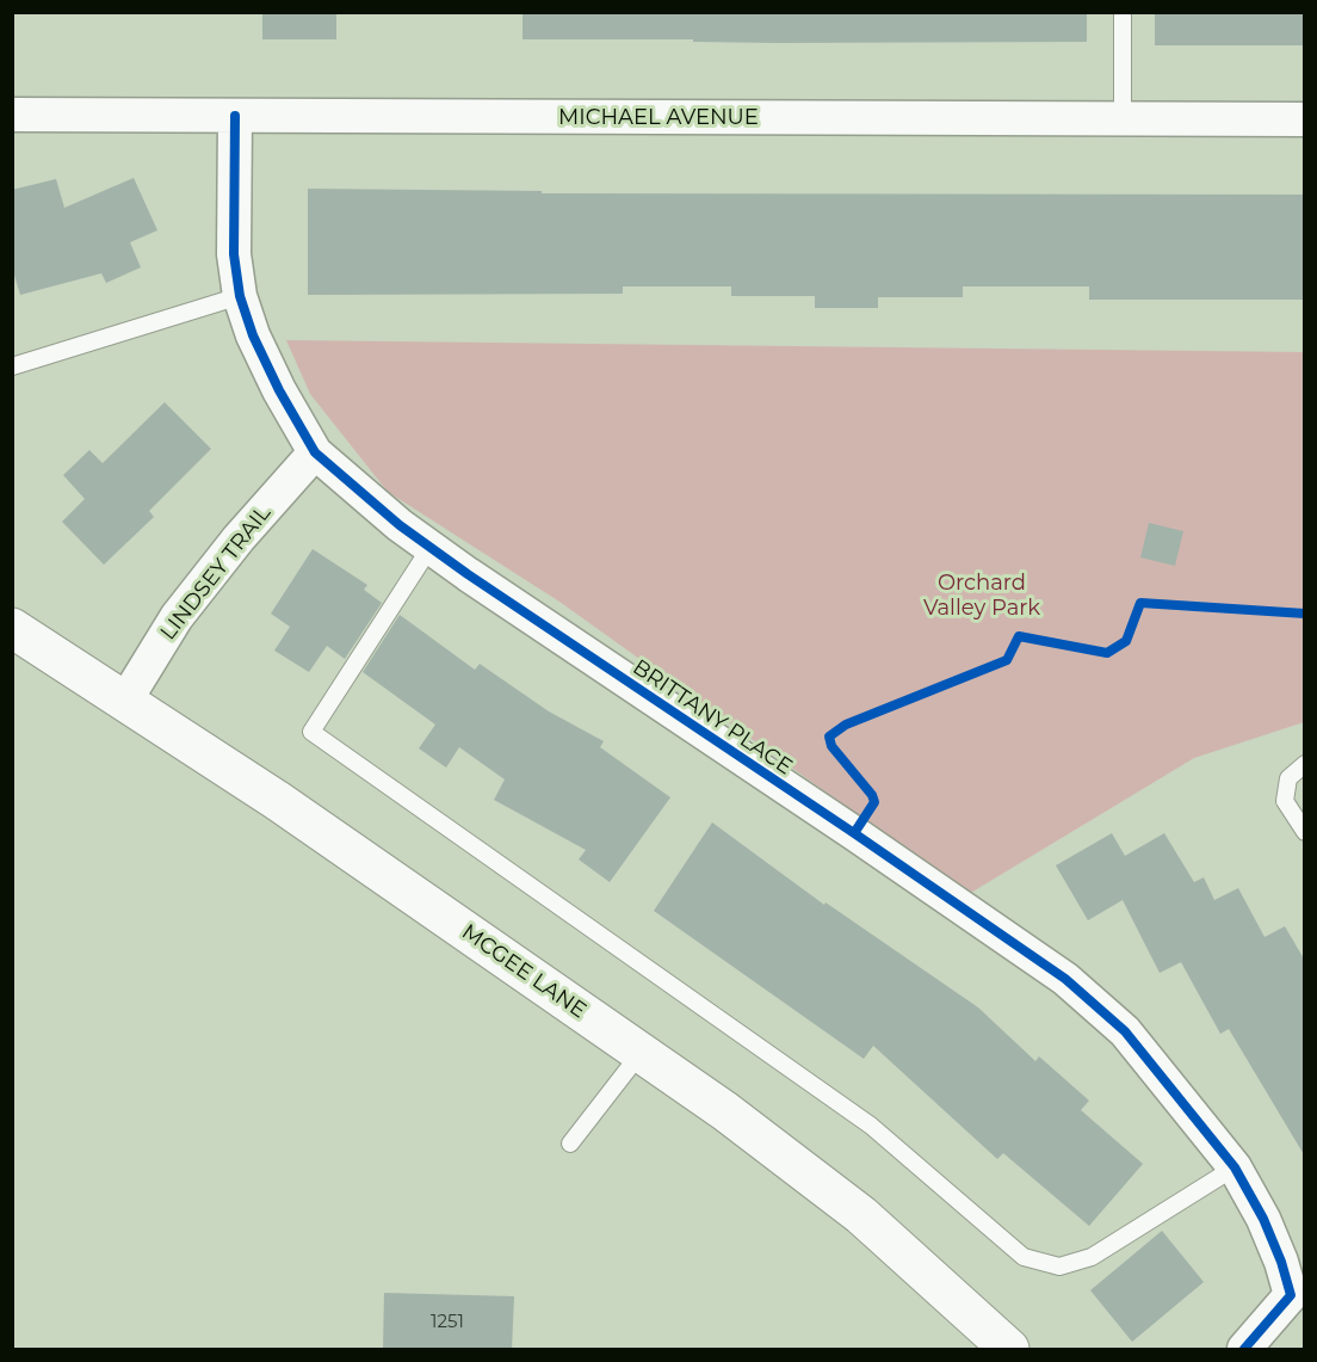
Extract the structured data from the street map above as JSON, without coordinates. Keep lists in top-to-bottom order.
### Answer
{
  "streets": {
    "street": [
      "MICHAEL AVENUE",
      "LINDSEY TRAIL",
      "BRITTANY PLACE",
      "MCGEE LANE"
    ]
  },
  "crossings": [
    ["MICHAEL AVENUE", "BRITTANY PLACE"],
    ["LINDSEY TRAIL", "BRITTANY PLACE"],
    ["LINDSEY TRAIL", "MCGEE LANE"]
  ],
  "parks": ["Orchard Valley Park"],
  "house_numbers": ["1251"]
}
